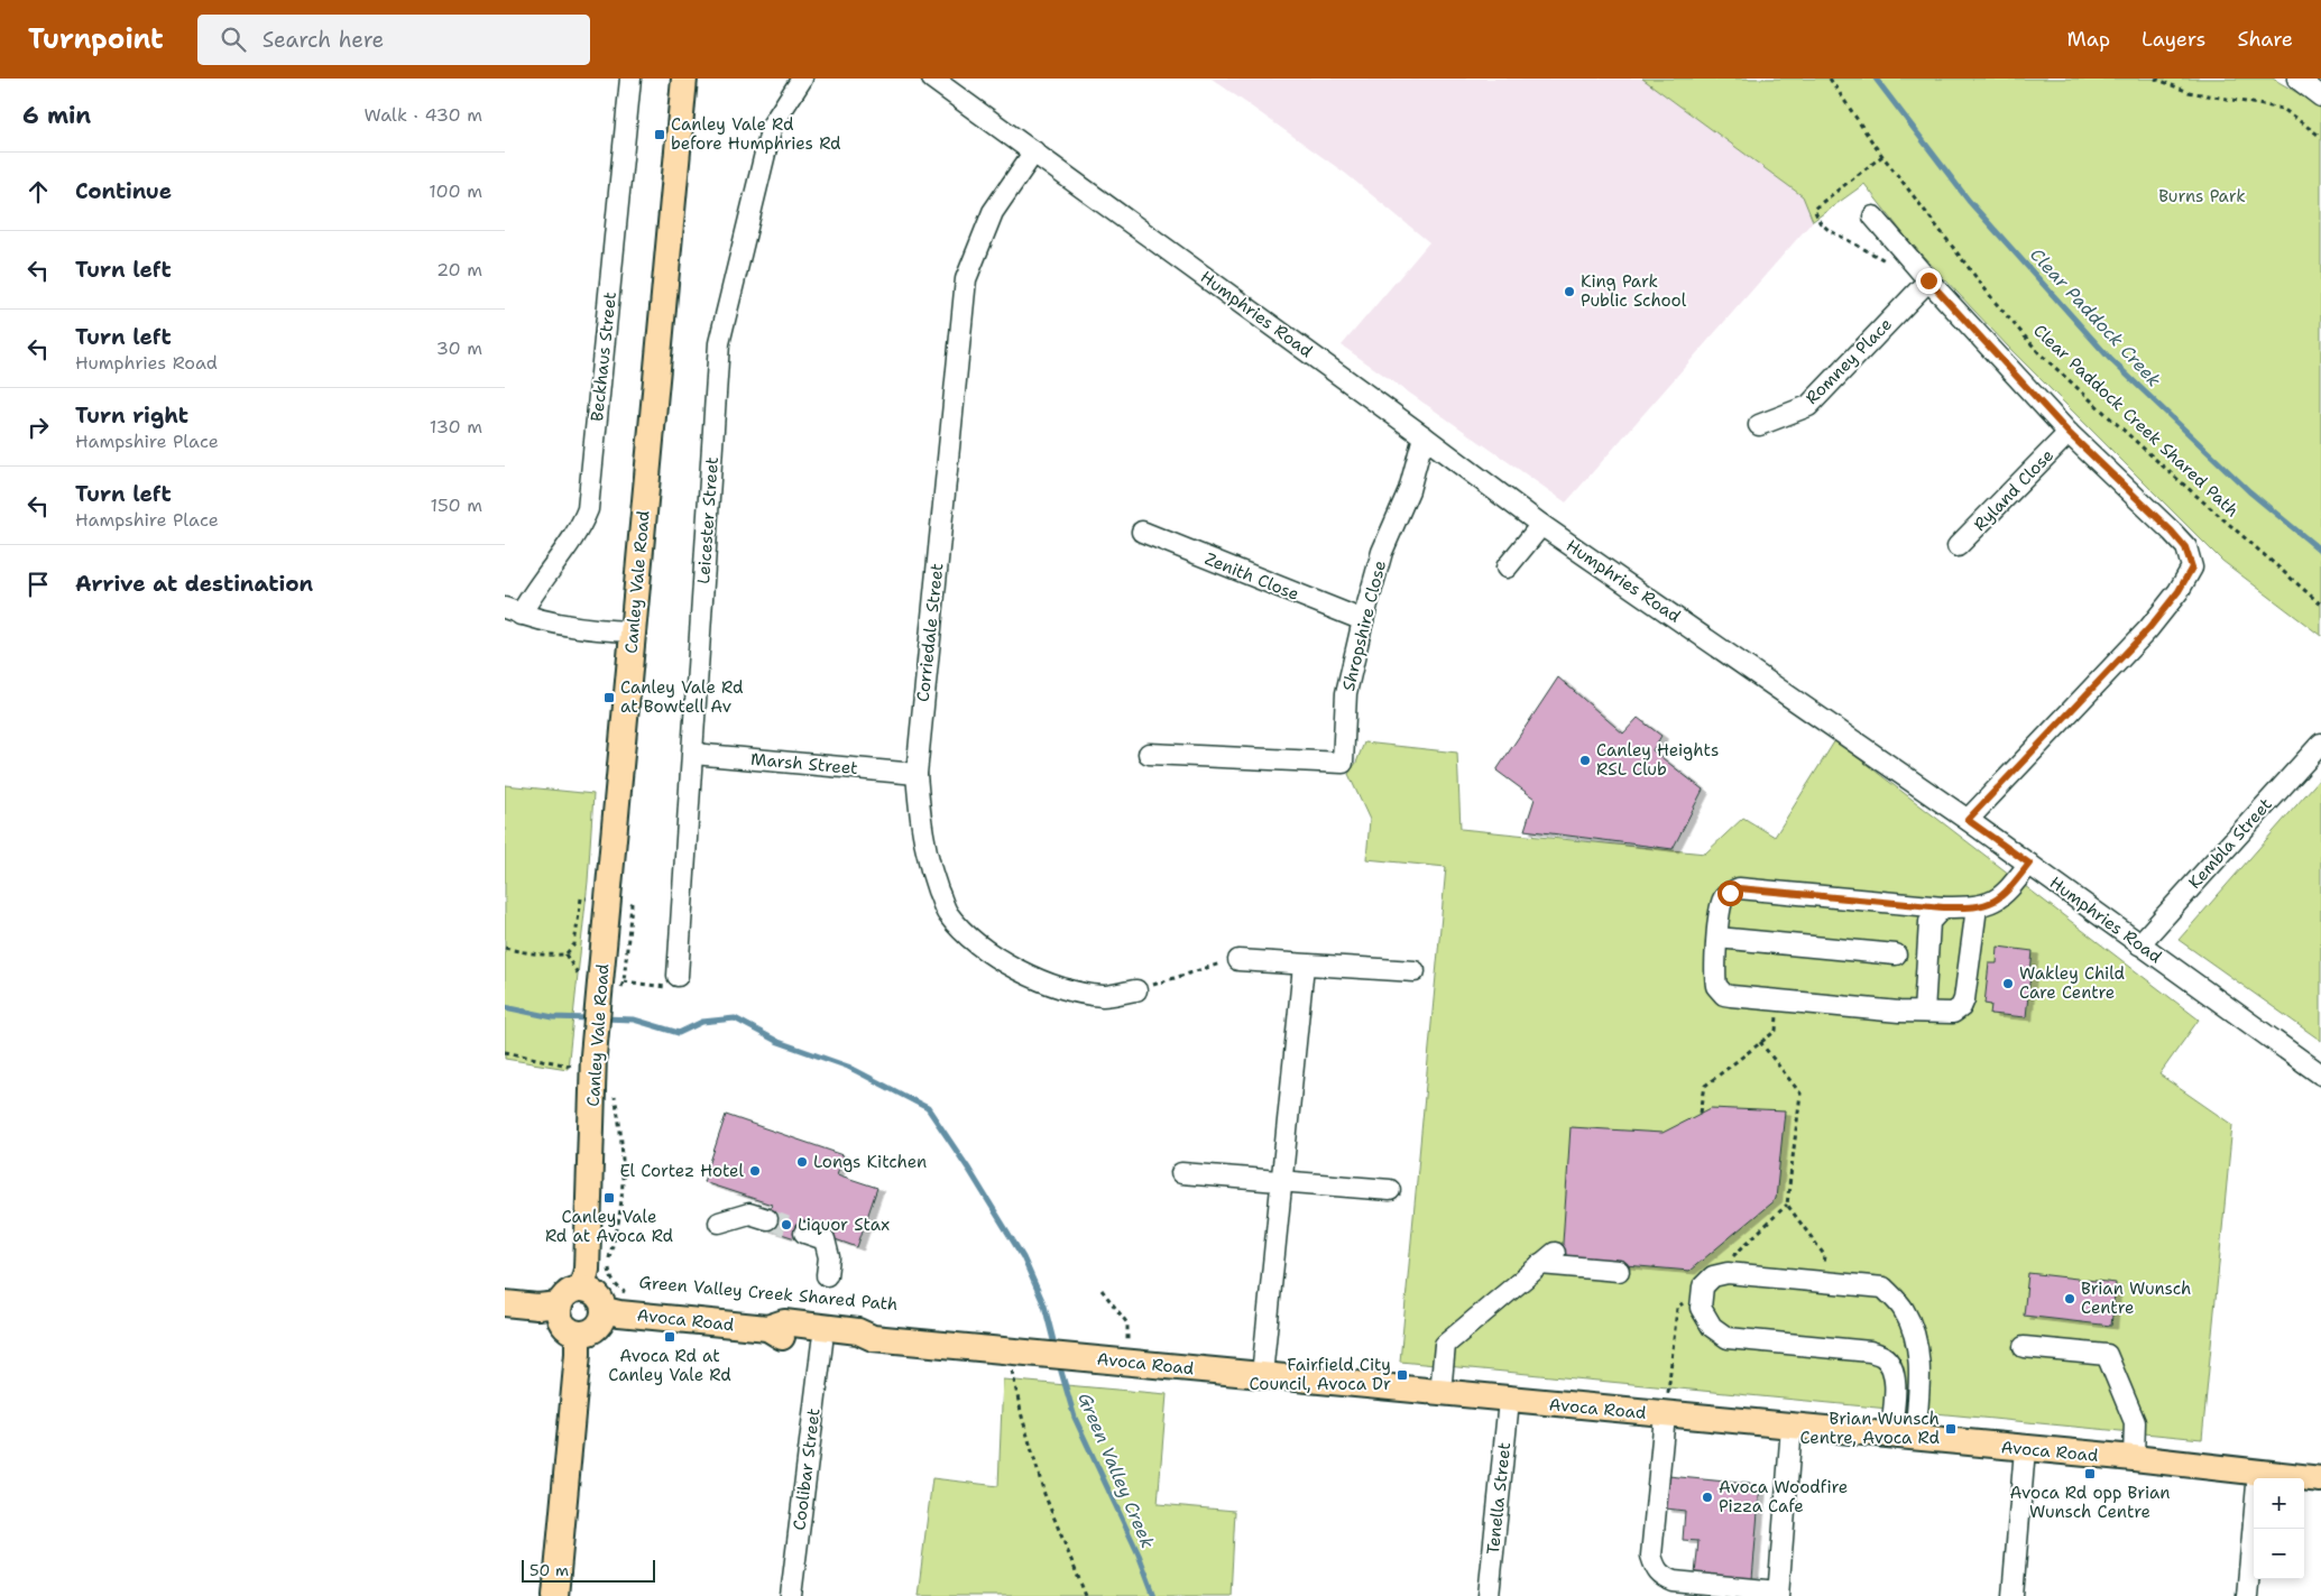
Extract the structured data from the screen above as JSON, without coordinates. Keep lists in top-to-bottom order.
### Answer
{
  "streets": {
    "main road": ["Canley Vale Road", "Avoca Road"],
    "street": [
      "Humphries Road",
      "Beckhaus Street",
      "Romney Place",
      "Ryland Close",
      "Leicester Street",
      "Zenith Close",
      "Shropshire Close",
      "Corriedale Street",
      "Marsh Street",
      "Kembla Street",
      "Coolibar Street",
      "Tenella Street"
    ],
    "path": ["Clear Paddock Creek Shared Path", "Green Valley Creek Shared Path"]
  },
  "crossings": [
    ["Humphries Road", "Shropshire Close"],
    ["Humphries Road", "Corriedale Street"],
    ["Humphries Road", "Kembla Street"],
    ["Leicester Street", "Marsh Street"],
    ["Zenith Close", "Shropshire Close"],
    ["Canley Vale Road", "Avoca Road"],
    ["Corriedale Street", "Marsh Street"],
    ["Avoca Road", "Coolibar Street"],
    ["Avoca Road", "Tenella Street"]
  ],
  "water": ["Clear Paddock Creek", "Green Valley Creek"],
  "parks": ["Burns Park"],
  "places": {
    "transit": [
      "Canley Vale Rd before Humphries Rd",
      "Canley Vale Rd at Bowtell Av",
      "Canley Vale Rd at Avoca Rd",
      "Avoca Rd at Canley Vale Rd",
      "Fairfield City Council, Avoca Dr",
      "Brian Wunsch Centre, Avoca Rd",
      "Avoca Rd opp Brian Wunsch Centre"
    ],
    "other": [
      "King Park Public School",
      "Canley Heights RSL Club",
      "Wakley Child Care Centre",
      "Longs Kitchen",
      "El Cortez Hotel",
      "Liquor Stax",
      "Brian Wunsch Centre",
      "Avoca Woodfire Pizza Cafe"
    ]
  },
  "scale_bar": "50 m",
  "page": {
    "header": "Turnpoint",
    "search": "Search here",
    "nav": ["Map", "Layers", "Share"],
    "heading": ["6 min", "Walk · 430 m"],
    "list": [
      ["Continue", "100 m"],
      ["Turn left", "20 m"],
      ["Turn left", "Humphries Road", "30 m"],
      ["Turn right", "Hampshire Place", "130 m"],
      ["Turn left", "Hampshire Place", "150 m"],
      "Arrive at destination"
    ],
    "map_buttons": ["+", "−"],
    "scale": "50 m"
  }
}
